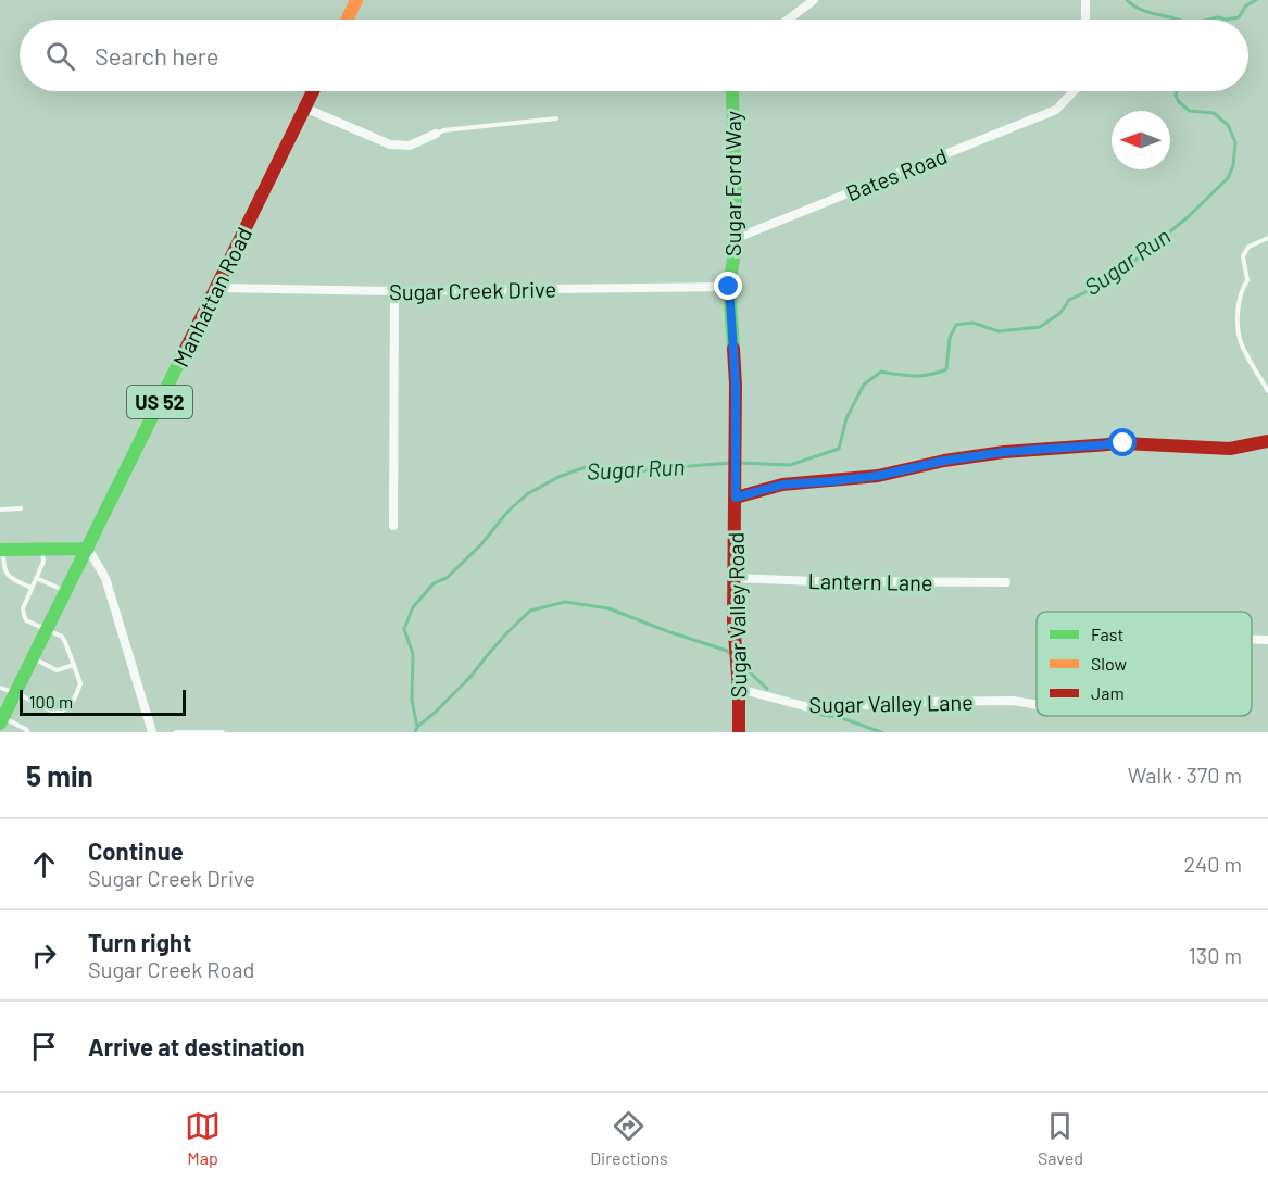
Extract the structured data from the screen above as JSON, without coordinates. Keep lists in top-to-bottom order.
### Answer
{
  "streets": {
    "street": [
      "Bates Road",
      "Sugar Ford Way",
      "Sugar Creek Drive",
      "Manhattan Road",
      "US 52",
      "Lantern Lane",
      "Sugar Valley Road",
      "Sugar Valley Lane"
    ]
  },
  "crossings": [
    ["Bates Road", "Sugar Ford Way"],
    ["Sugar Ford Way", "Sugar Creek Drive"],
    ["Sugar Ford Way", "Sugar Valley Road"],
    ["Sugar Creek Drive", "Manhattan Road"],
    ["Lantern Lane", "Sugar Valley Road"],
    ["Sugar Valley Road", "Sugar Valley Lane"]
  ],
  "water": ["Sugar Run"],
  "legend": ["Fast", "Slow", "Jam"],
  "scale_bar": "100 m",
  "north": "left",
  "page": {
    "search": "Search here",
    "scale": "100 m",
    "heading": ["5 min", "Walk · 370 m"],
    "list": [
      ["Continue", "Sugar Creek Drive", "240 m"],
      ["Turn right", "Sugar Creek Road", "130 m"],
      "Arrive at destination"
    ],
    "nav": ["Map", "Directions", "Saved"]
  }
}
